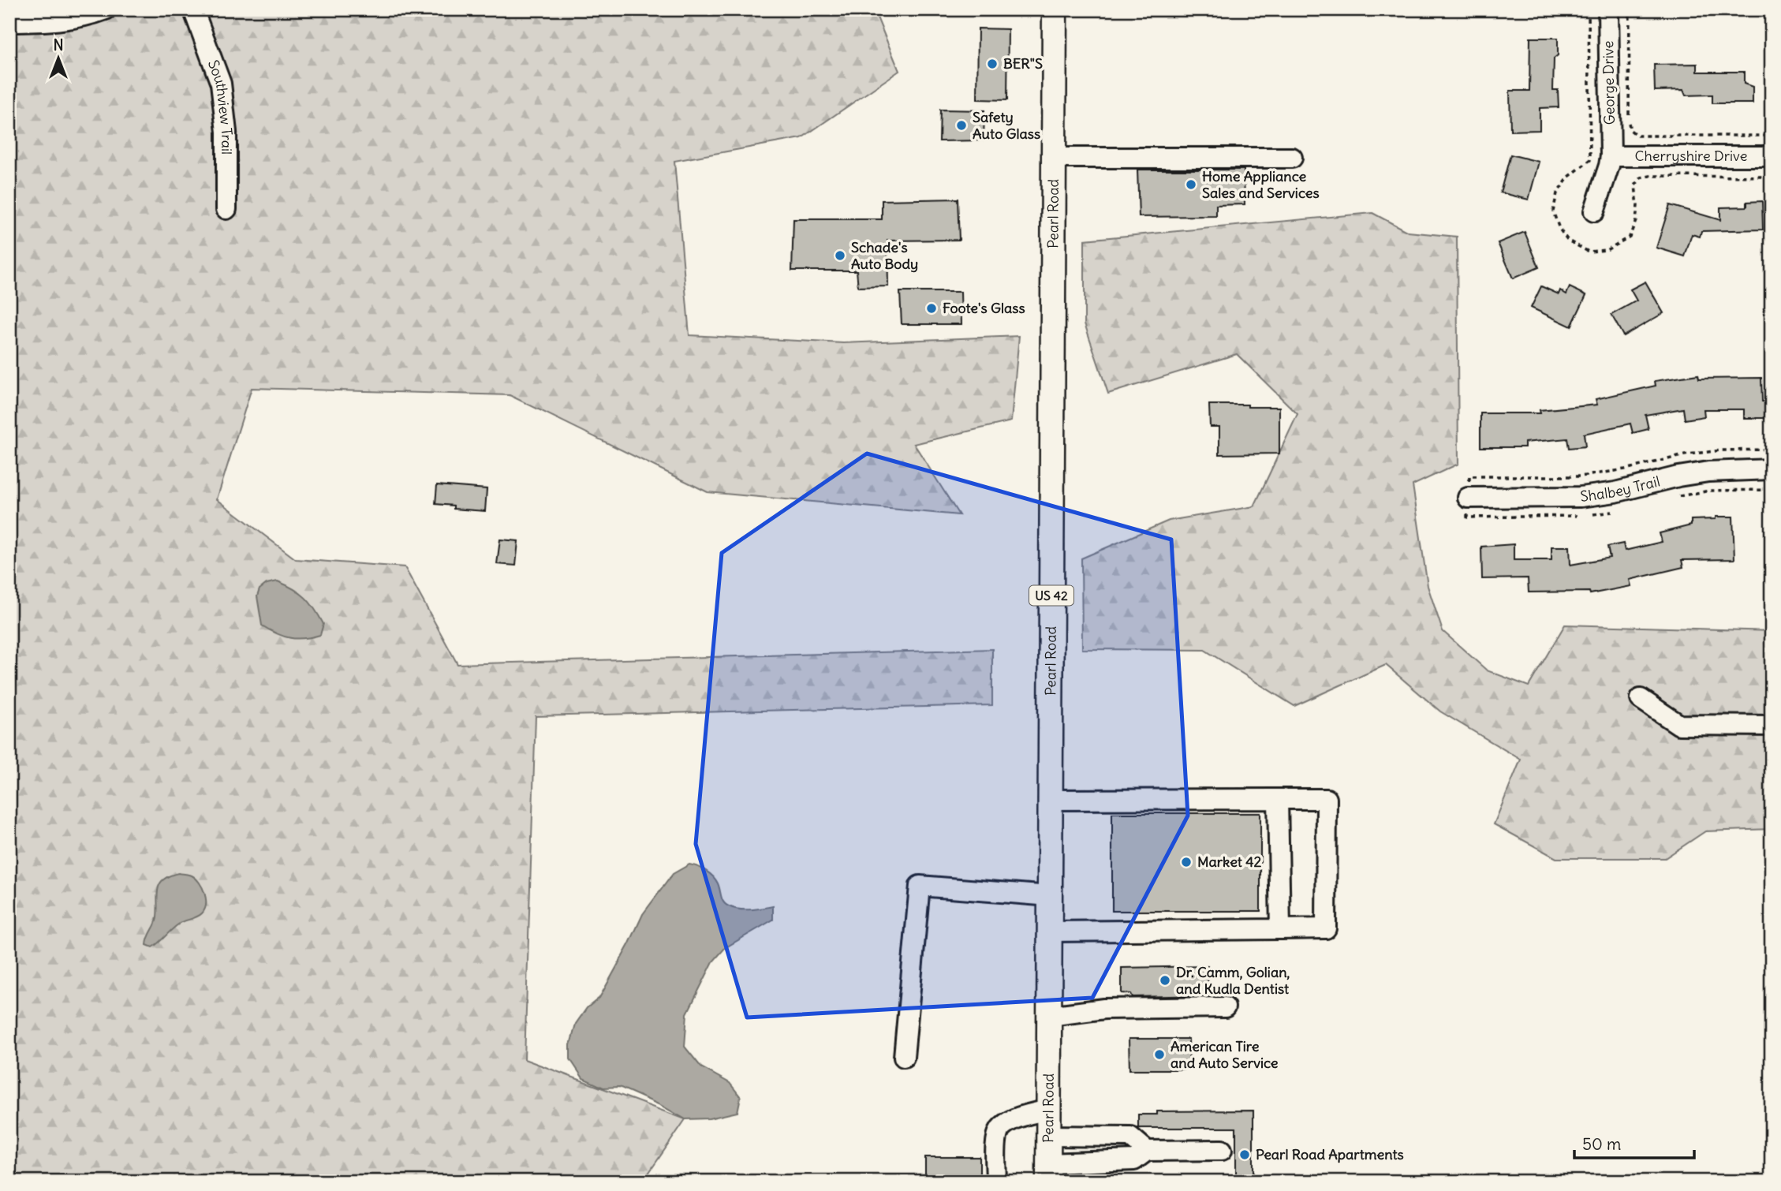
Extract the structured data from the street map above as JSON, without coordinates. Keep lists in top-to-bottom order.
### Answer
{
  "streets": {
    "main road": ["Pearl Road", "US 42"],
    "street": [
      "George Drive",
      "Southview Trail",
      "Cherryshire Drive",
      "Shalbey Trail"
    ]
  },
  "crossings": [
    ["George Drive", "Cherryshire Drive"]
  ],
  "places": [
    "BER\"S",
    "Safety Auto Glass",
    "Home Appliance Sales and Services",
    "Schade's Auto Body",
    "Foote's Glass",
    "Market 42",
    "Dr. Camm, Golian, and Kudla Dentist",
    "American Tire and Auto Service",
    "Pearl Road Apartments"
  ],
  "scale_bar": "50 m",
  "north": "top"
}
